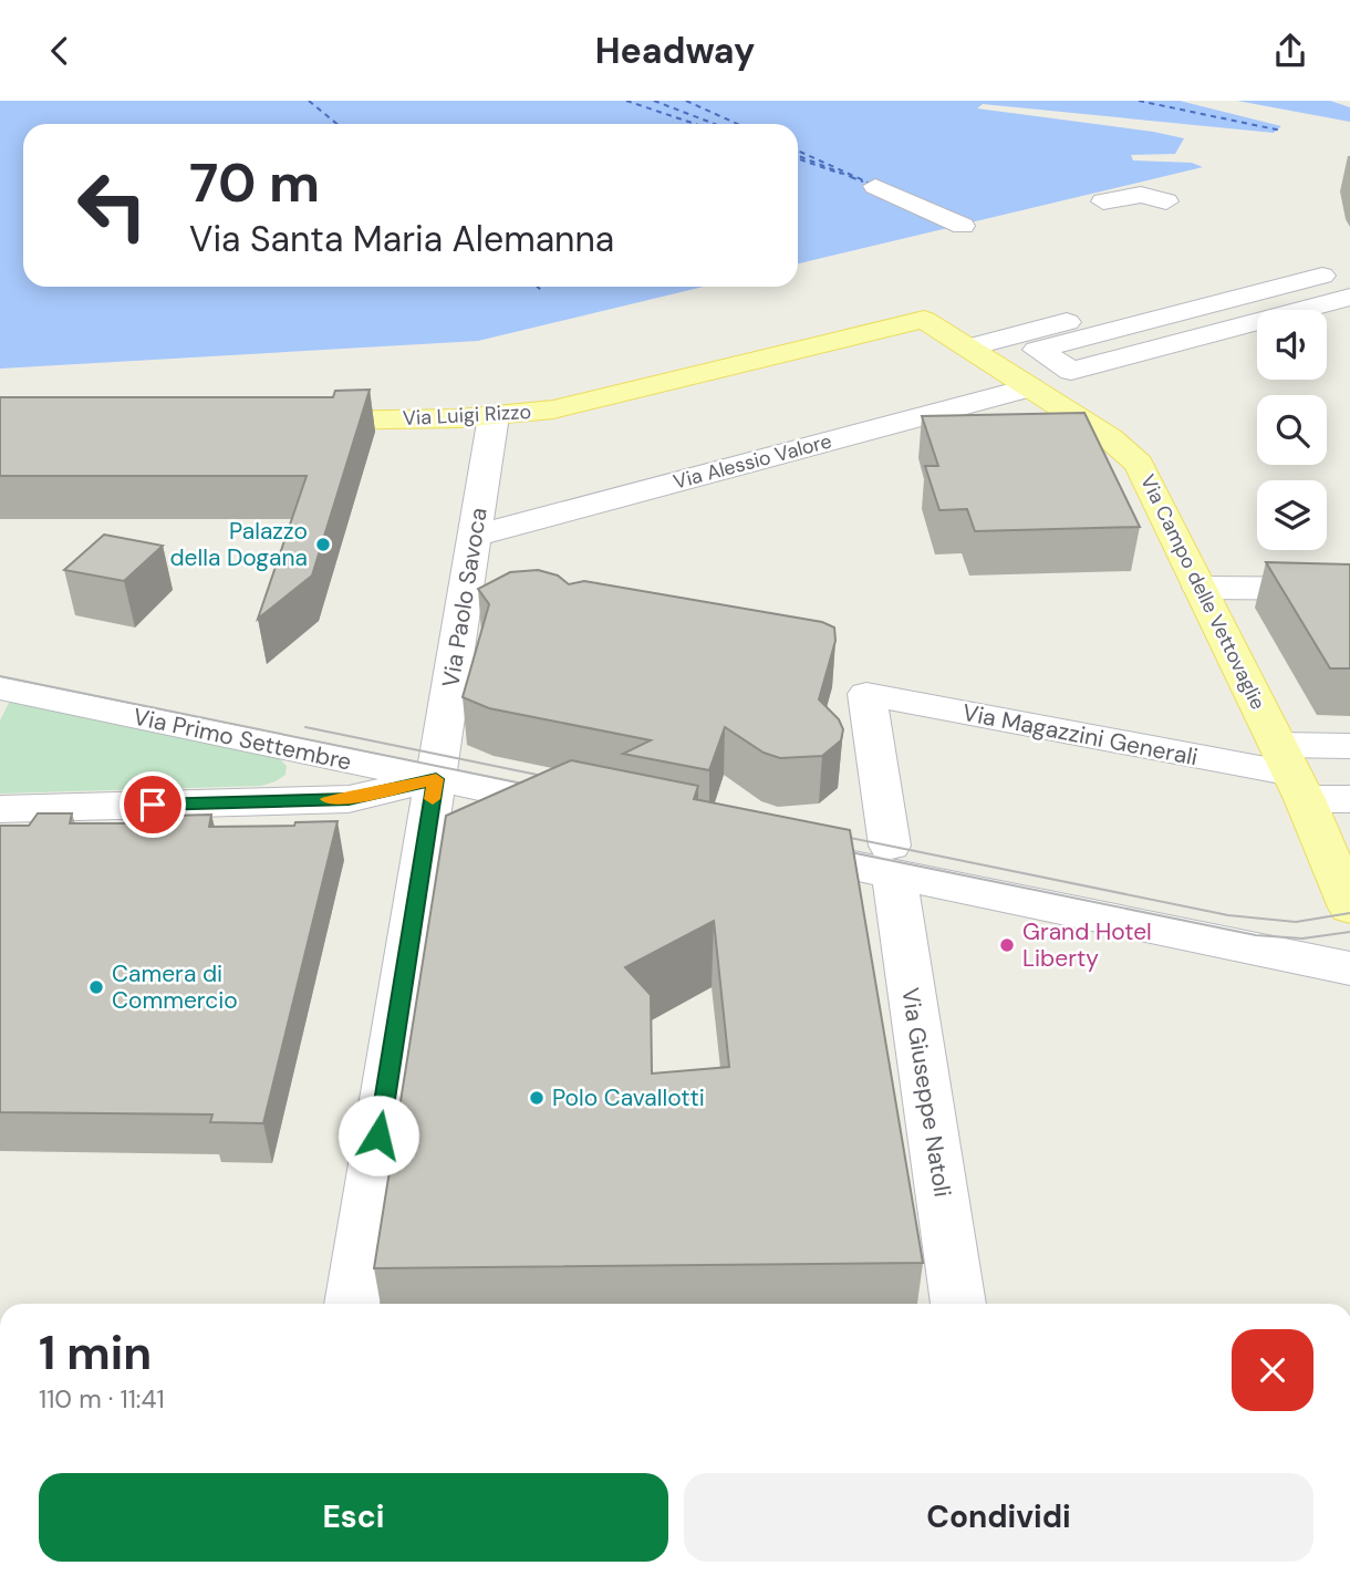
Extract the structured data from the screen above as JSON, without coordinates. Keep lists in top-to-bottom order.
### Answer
{
  "streets": {
    "main road": ["Via Luigi Rizzo", "Via Campo delle Vettovaglie"],
    "street": [
      "Via Alessio Valore",
      "Via Paolo Savoca",
      "Via Magazzini Generali",
      "Via Primo Settembre",
      "Via Giuseppe Natoli"
    ]
  },
  "crossings": [
    ["Via Luigi Rizzo", "Via Campo delle Vettovaglie"],
    ["Via Luigi Rizzo", "Via Paolo Savoca"],
    ["Via Alessio Valore", "Via Campo delle Vettovaglie"],
    ["Via Alessio Valore", "Via Paolo Savoca"],
    ["Via Campo delle Vettovaglie", "Via Magazzini Generali"],
    ["Via Paolo Savoca", "Via Primo Settembre"],
    ["Via Magazzini Generali", "Via Giuseppe Natoli"]
  ],
  "places": [
    "Palazzo della Dogana",
    "Grand Hotel Liberty",
    "Camera di Commercio",
    "Polo Cavallotti"
  ],
  "page": {
    "header": "Headway",
    "turn": ["70 m", "Via Santa Maria Alemanna"],
    "heading": ["1 min", "110 m · 11:41"],
    "buttons": ["Esci", "Condividi"]
  }
}
